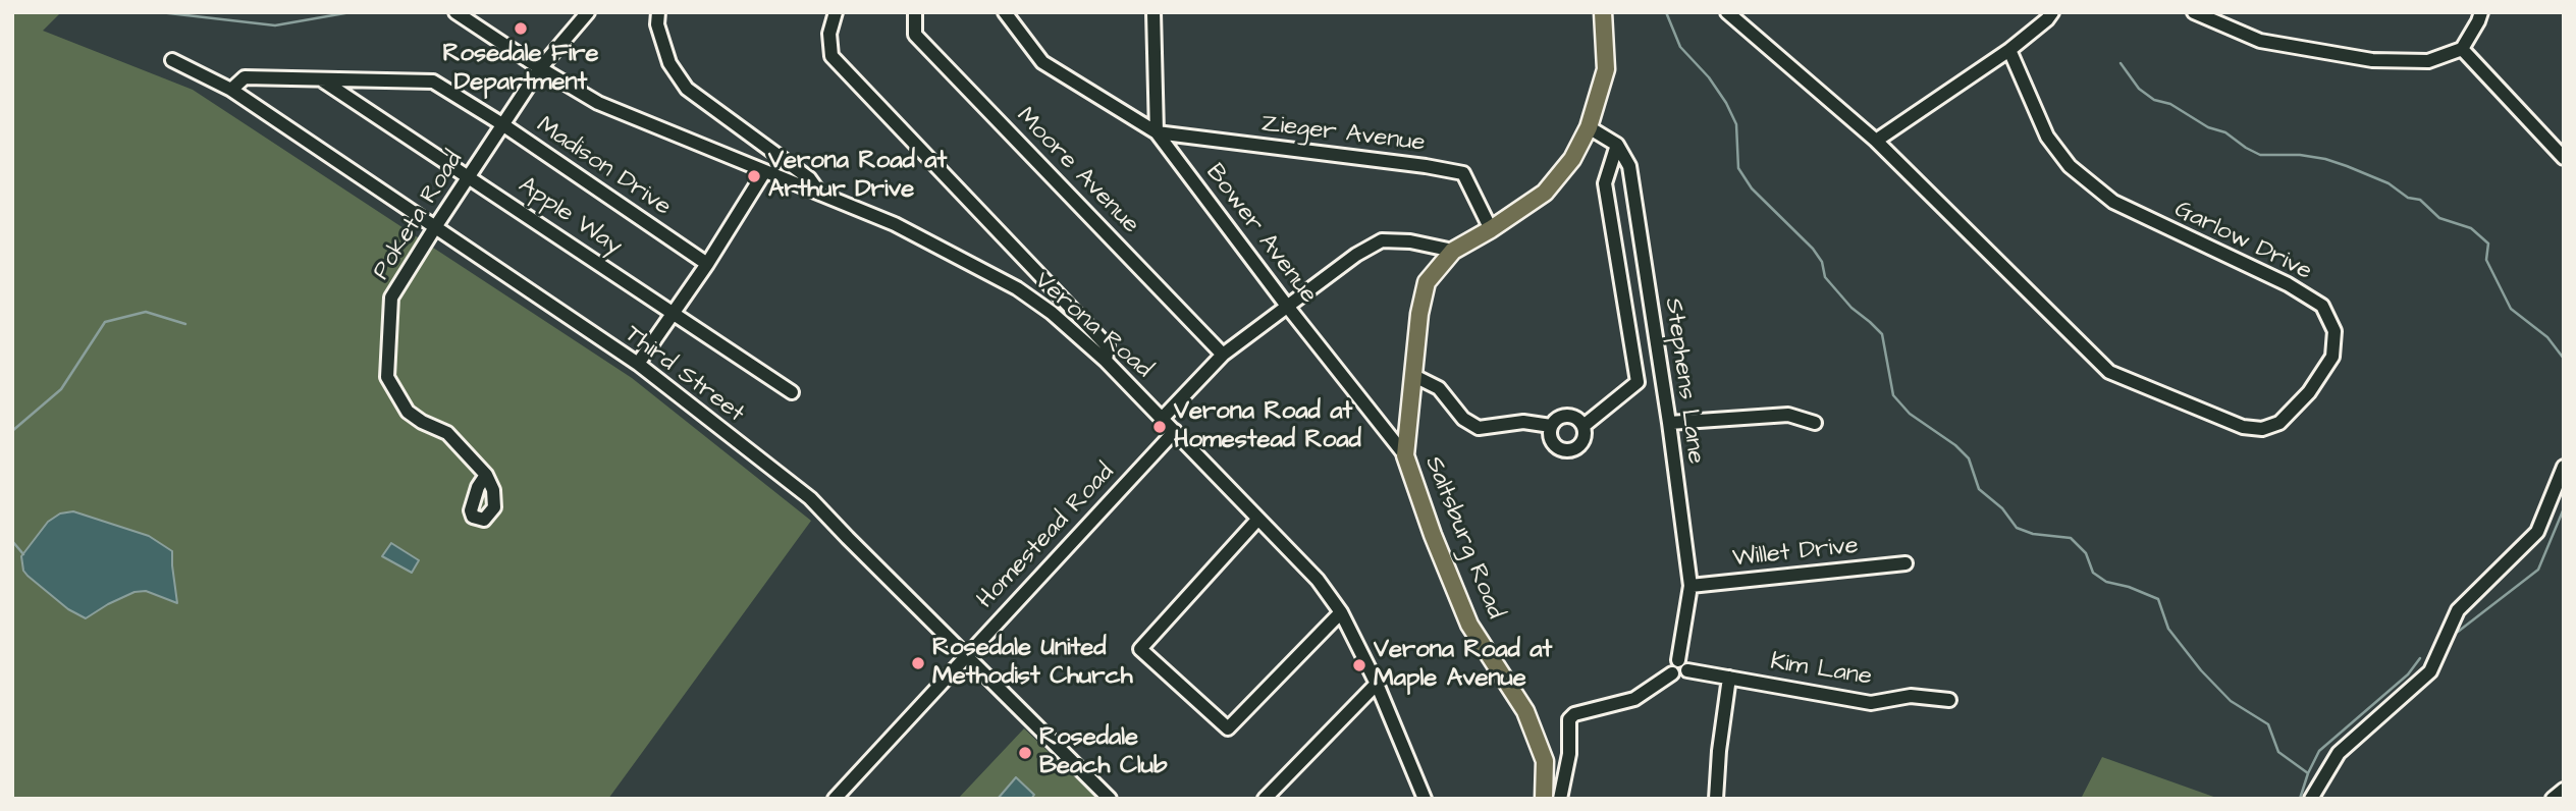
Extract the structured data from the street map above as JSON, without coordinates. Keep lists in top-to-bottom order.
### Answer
{
  "streets": {
    "main road": ["Saltsburg Road"],
    "street": [
      "Zieger Avenue",
      "Madison Drive",
      "Moore Avenue",
      "Poketa Road",
      "Apple Way",
      "Bower Avenue",
      "Garlow Drive",
      "Verona Road",
      "Third Street",
      "Stephens Lane",
      "Homestead Road",
      "Willet Drive",
      "Kim Lane"
    ]
  },
  "crossings": [
    ["Zieger Avenue", "Bower Avenue"],
    ["Zieger Avenue", "Saltsburg Road"],
    ["Madison Drive", "Poketa Road"],
    ["Madison Drive", "Apple Way"],
    ["Madison Drive", "Third Street"],
    ["Poketa Road", "Apple Way"],
    ["Poketa Road", "Verona Road"],
    ["Poketa Road", "Third Street"],
    ["Bower Avenue", "Saltsburg Road"],
    ["Verona Road", "Homestead Road"],
    ["Third Street", "Homestead Road"],
    ["Stephens Lane", "Willet Drive"],
    ["Stephens Lane", "Kim Lane"]
  ],
  "places": [
    "Rosedale Fire Department",
    "Verona Road at Arthur Drive",
    "Verona Road at Homestead Road",
    "Rosedale United Methodist Church",
    "Verona Road at Maple Avenue",
    "Rosedale Beach Club"
  ]
}
